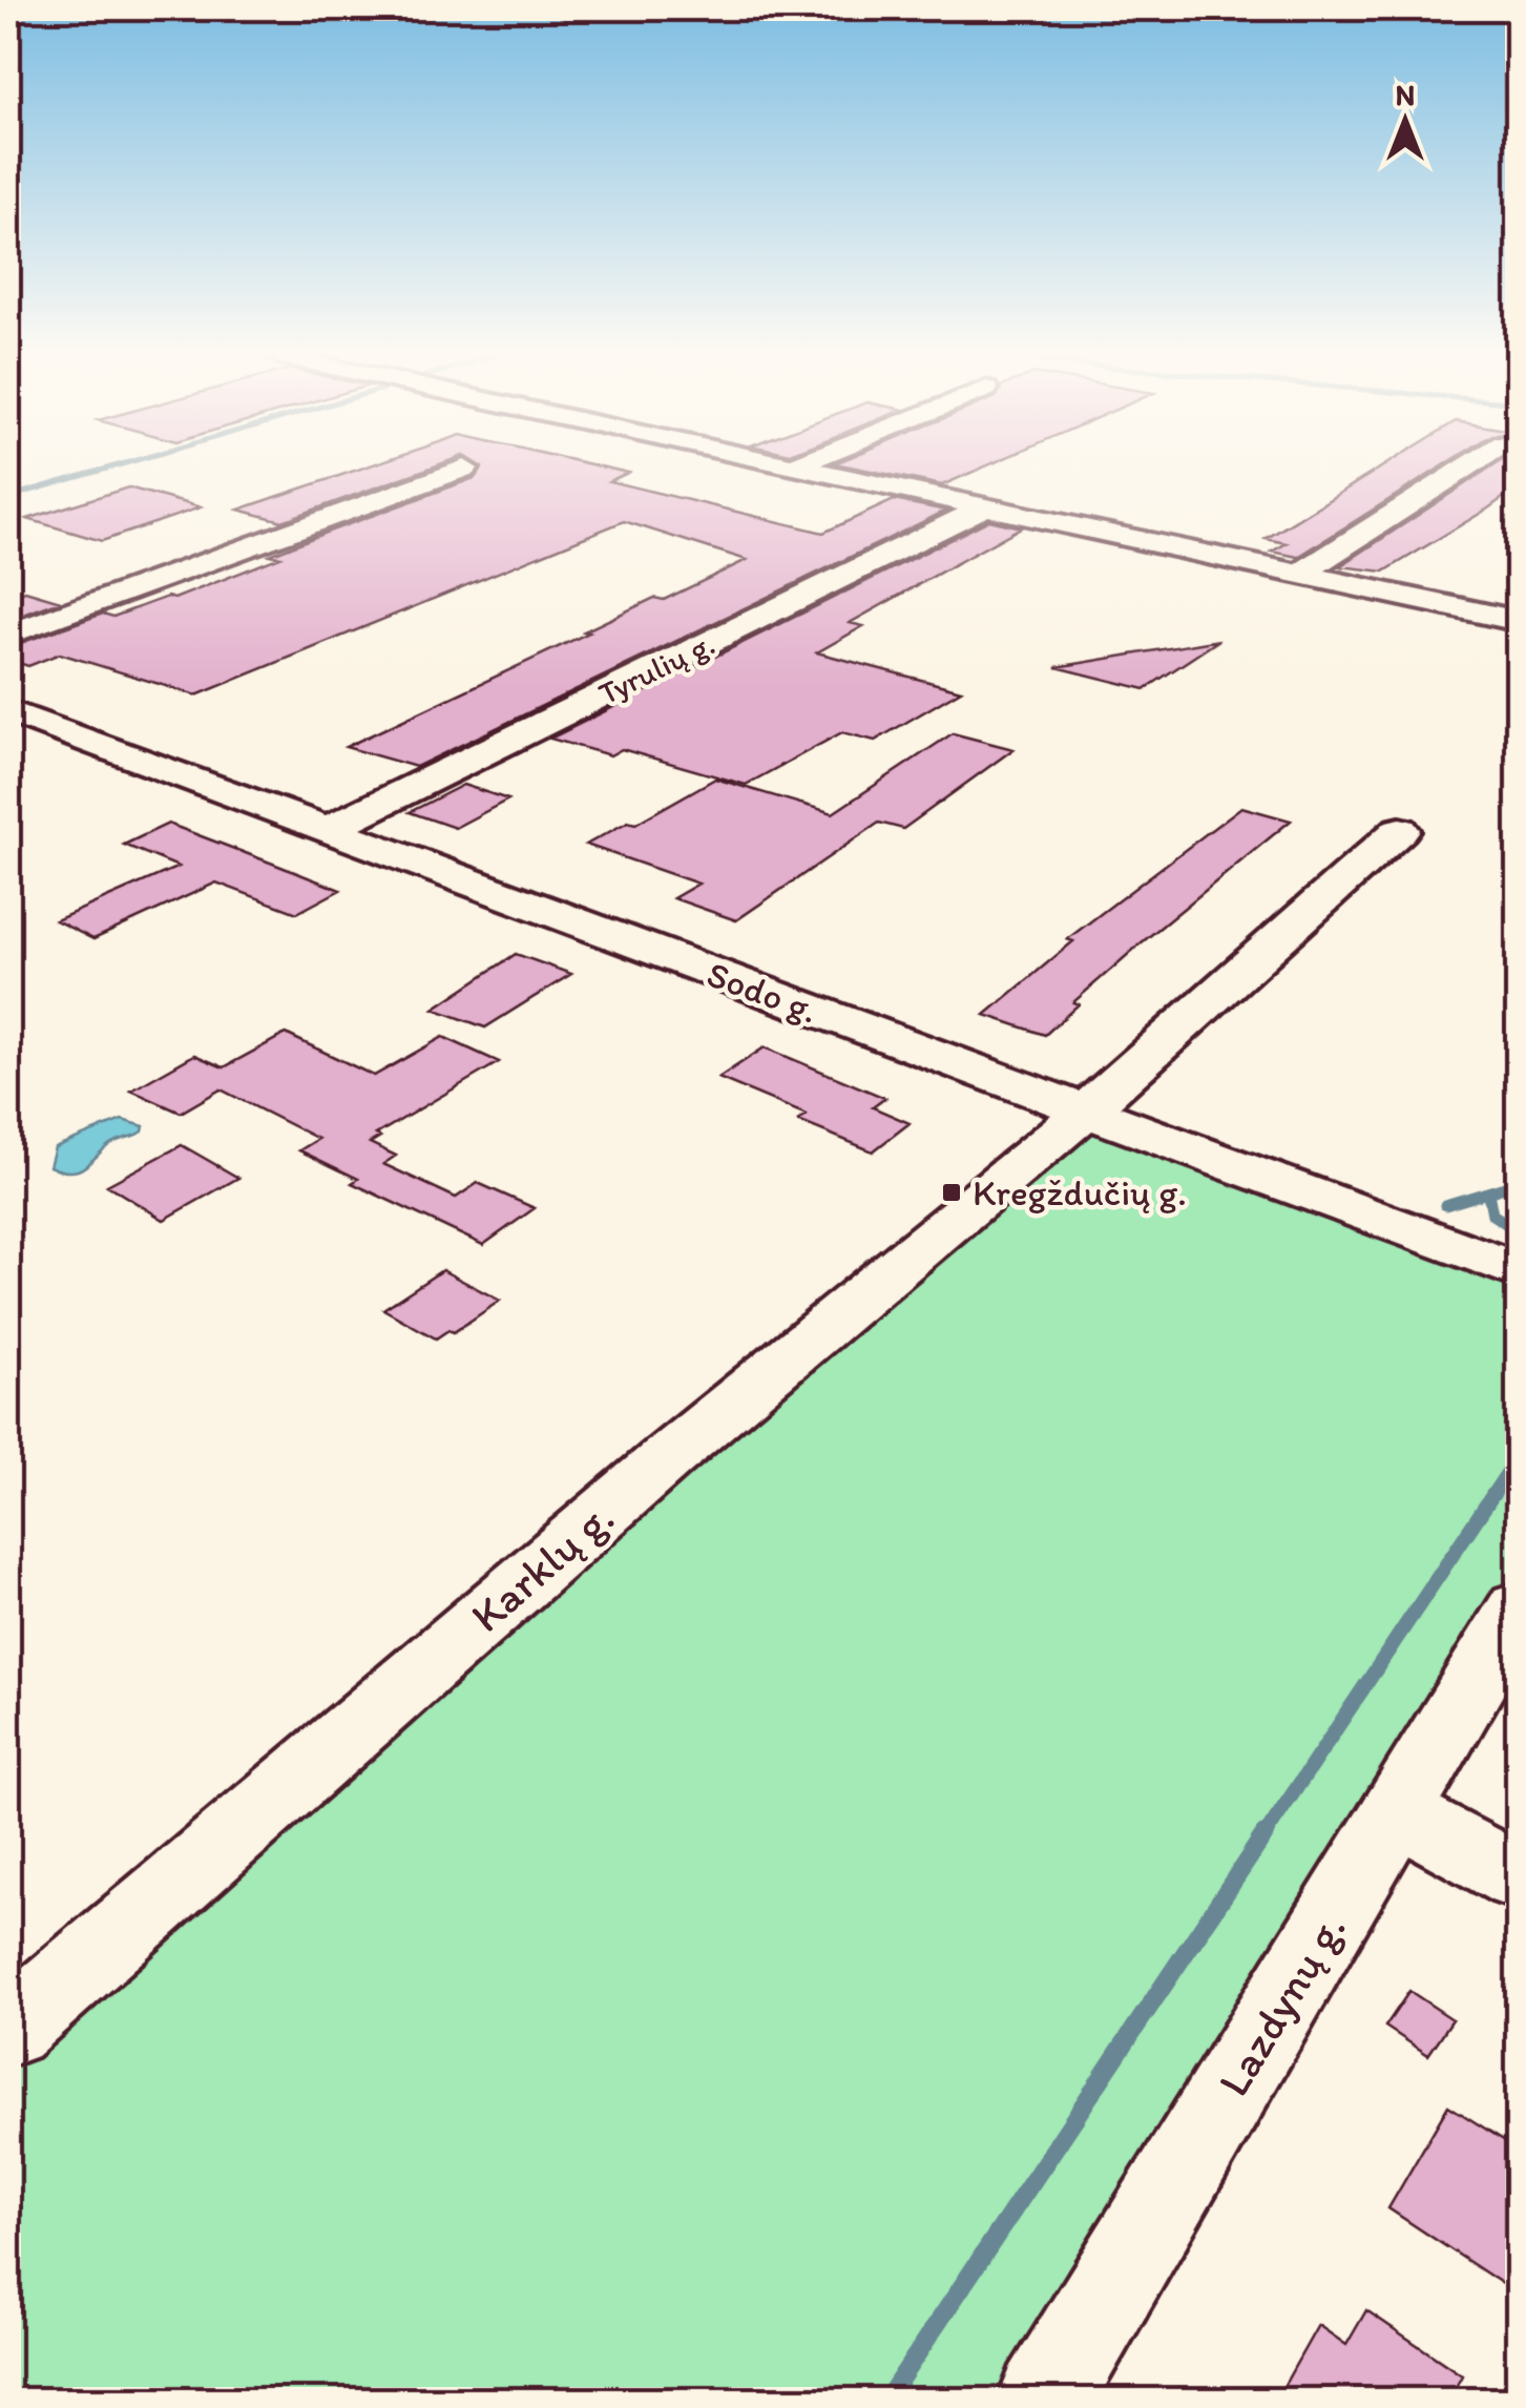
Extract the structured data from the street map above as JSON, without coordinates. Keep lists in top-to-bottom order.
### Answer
{
  "streets": {
    "street": [
      "Tyrulių g.",
      "Sodo g.",
      "Karklų g.",
      "Lazdynų g."
    ]
  },
  "crossings": [
    ["Tyrulių g.", "Sodo g."],
    ["Sodo g.", "Karklų g."]
  ],
  "places": {
    "transit": ["Kregždučių g."]
  },
  "north": "top"
}
